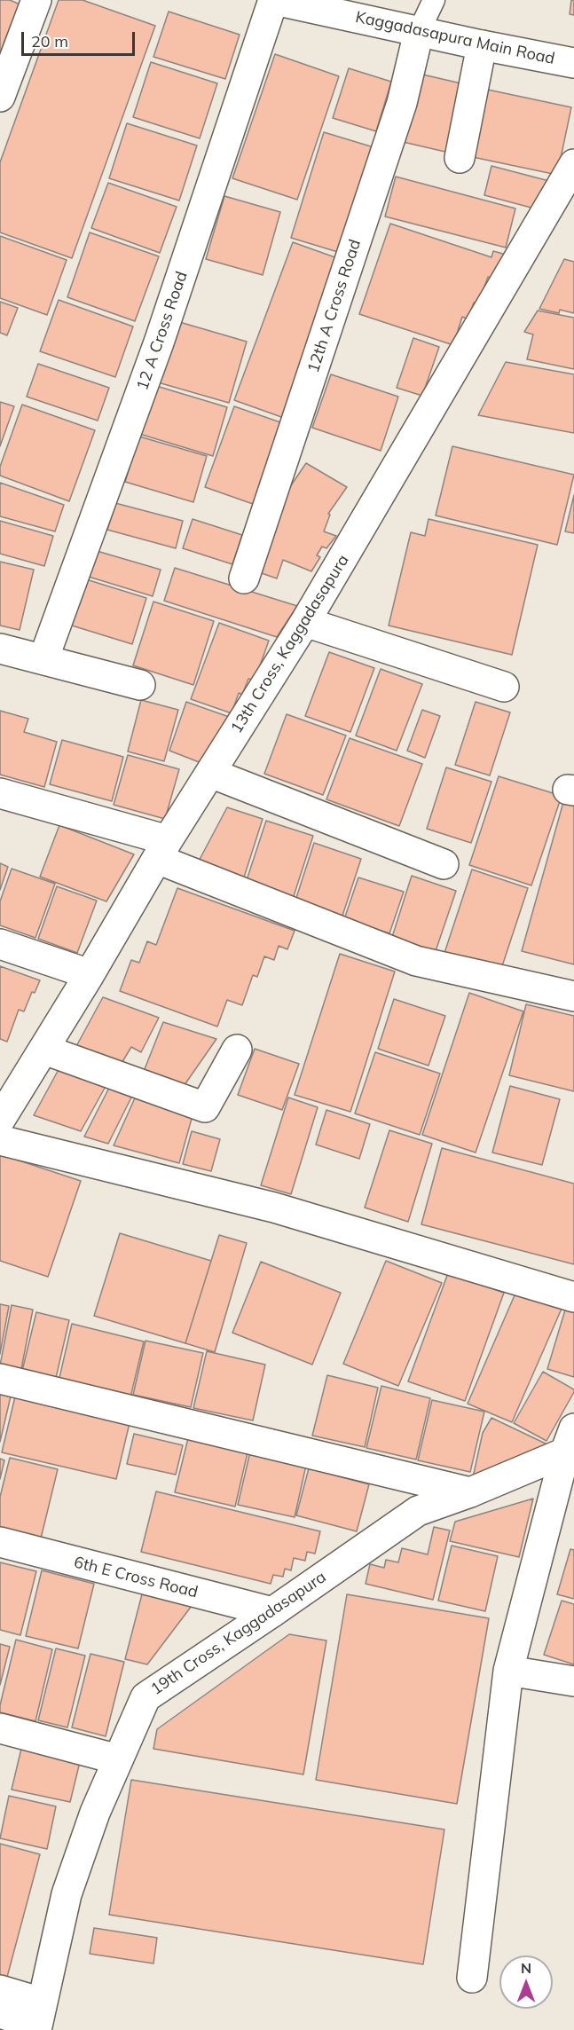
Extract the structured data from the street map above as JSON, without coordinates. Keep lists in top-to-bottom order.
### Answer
{
  "streets": {
    "street": [
      "Kaggadasapura Main Road",
      "12th A Cross Road",
      "12 A Cross Road",
      "13th Cross, Kaggadasapura",
      "6th E Cross Road",
      "19th Cross, Kaggadasapura"
    ]
  },
  "crossings": [
    ["Kaggadasapura Main Road", "12th A Cross Road"],
    ["Kaggadasapura Main Road", "12 A Cross Road"],
    ["6th E Cross Road", "19th Cross, Kaggadasapura"]
  ],
  "scale_bar": "20 m",
  "north": "top"
}
